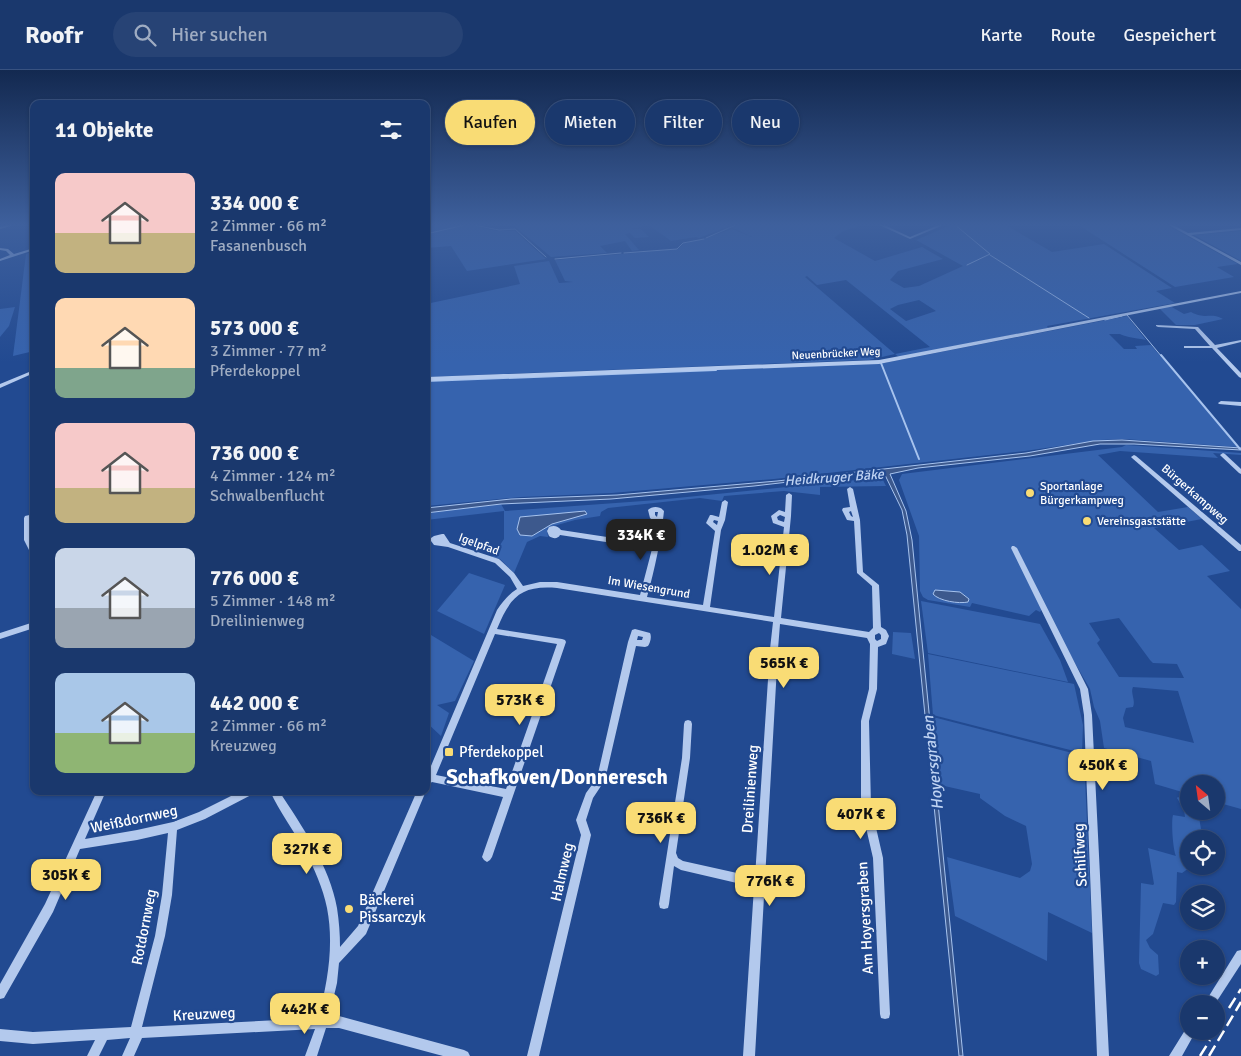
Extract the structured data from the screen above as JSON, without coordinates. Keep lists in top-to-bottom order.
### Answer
{
  "streets": {
    "street": [
      "Neuenbrücker Weg",
      "Bürgerkampweg",
      "Igelpfad",
      "Im Wiesengrund",
      "Dreilinienweg",
      "Weißdornweg",
      "Schilfweg",
      "Halmweg",
      "Am Hoyersgraben",
      "Rotdornweg",
      "Kreuzweg"
    ]
  },
  "crossings": [
    ["Igelpfad", "Im Wiesengrund"],
    ["Im Wiesengrund", "Dreilinienweg"],
    ["Im Wiesengrund", "Am Hoyersgraben"],
    ["Weißdornweg", "Rotdornweg"],
    ["Rotdornweg", "Kreuzweg"]
  ],
  "districts": ["Schafkoven/Donneresch"],
  "water": ["Heidkruger Bäke", "Hoyersgraben"],
  "places": {
    "other": ["Sportanlage Bürgerkampweg", "Vereinsgaststätte", "Bäckerei Pissarczyk"],
    "transit": ["Pferdekoppel"]
  },
  "north": "top left",
  "page": {
    "header": "Roofr",
    "search": "Hier suchen",
    "nav": ["Karte", "Route", "Gespeichert"],
    "chip": [
      "Kaufen",
      "Mieten",
      "Filter",
      "Neu"
    ],
    "heading": "11 Objekte",
    "list": [
      {
        "name": "334 000 €",
        "note": "2 Zimmer · 66 m² · Fasanenbusch"
      },
      {
        "name": "573 000 €",
        "note": "3 Zimmer · 77 m² · Pferdekoppel"
      },
      {
        "name": "736 000 €",
        "note": "4 Zimmer · 124 m² · Schwalbenflucht"
      },
      {
        "name": "776 000 €",
        "note": "5 Zimmer · 148 m² · Dreilinienweg"
      },
      {
        "name": "442 000 €",
        "note": "2 Zimmer · 66 m² · Kreuzweg"
      }
    ],
    "price": [
      "334K €",
      "1.02M €",
      "565K €",
      "573K €",
      "450K €",
      "407K €",
      "736K €",
      "327K €",
      "305K €",
      "776K €",
      "442K €"
    ],
    "map_buttons": ["+", "−"]
  }
}
